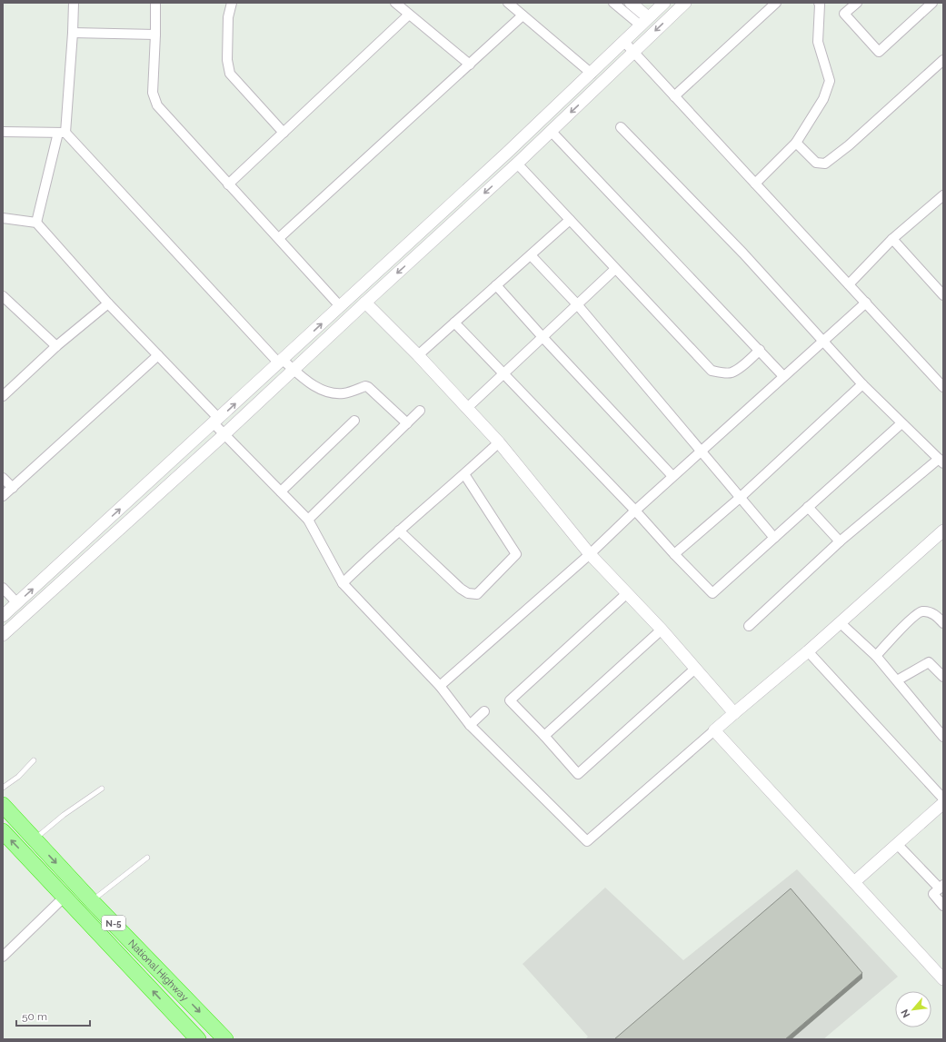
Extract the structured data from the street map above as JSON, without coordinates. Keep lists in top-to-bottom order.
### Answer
{
  "streets": {
    "highway": ["N-5", "National Highway"]
  },
  "scale_bar": "50 m",
  "north": "bottom left"
}
